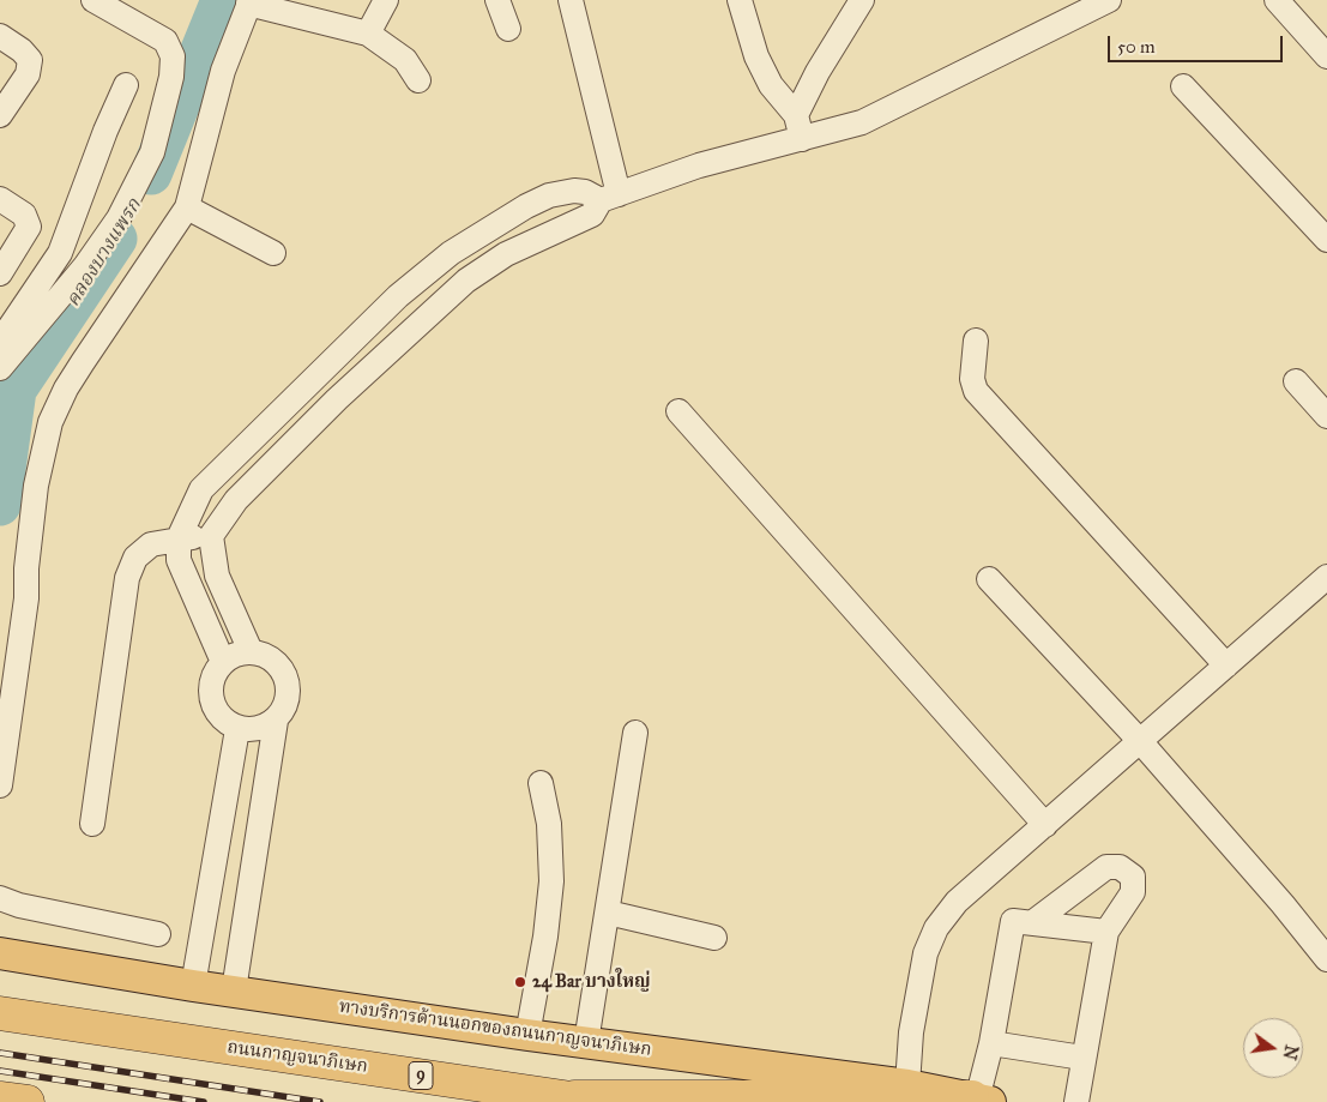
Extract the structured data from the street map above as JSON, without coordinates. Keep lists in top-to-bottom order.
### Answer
{
  "streets": {
    "highway": ["ถนนกาญจนาภิเษก", "9"],
    "main road": ["ทางบริการด้านนอกของถนนกาญจนาภิเษก"]
  },
  "crossings": [
    ["ทางบริการด้านนอกของถนนกาญจนาภิเษก", "ถนนกาญจนาภิเษก"]
  ],
  "water": ["คลองบางแพรก"],
  "places": ["24 Bar บางใหญ่"],
  "scale_bar": "50 m",
  "north": "right"
}
